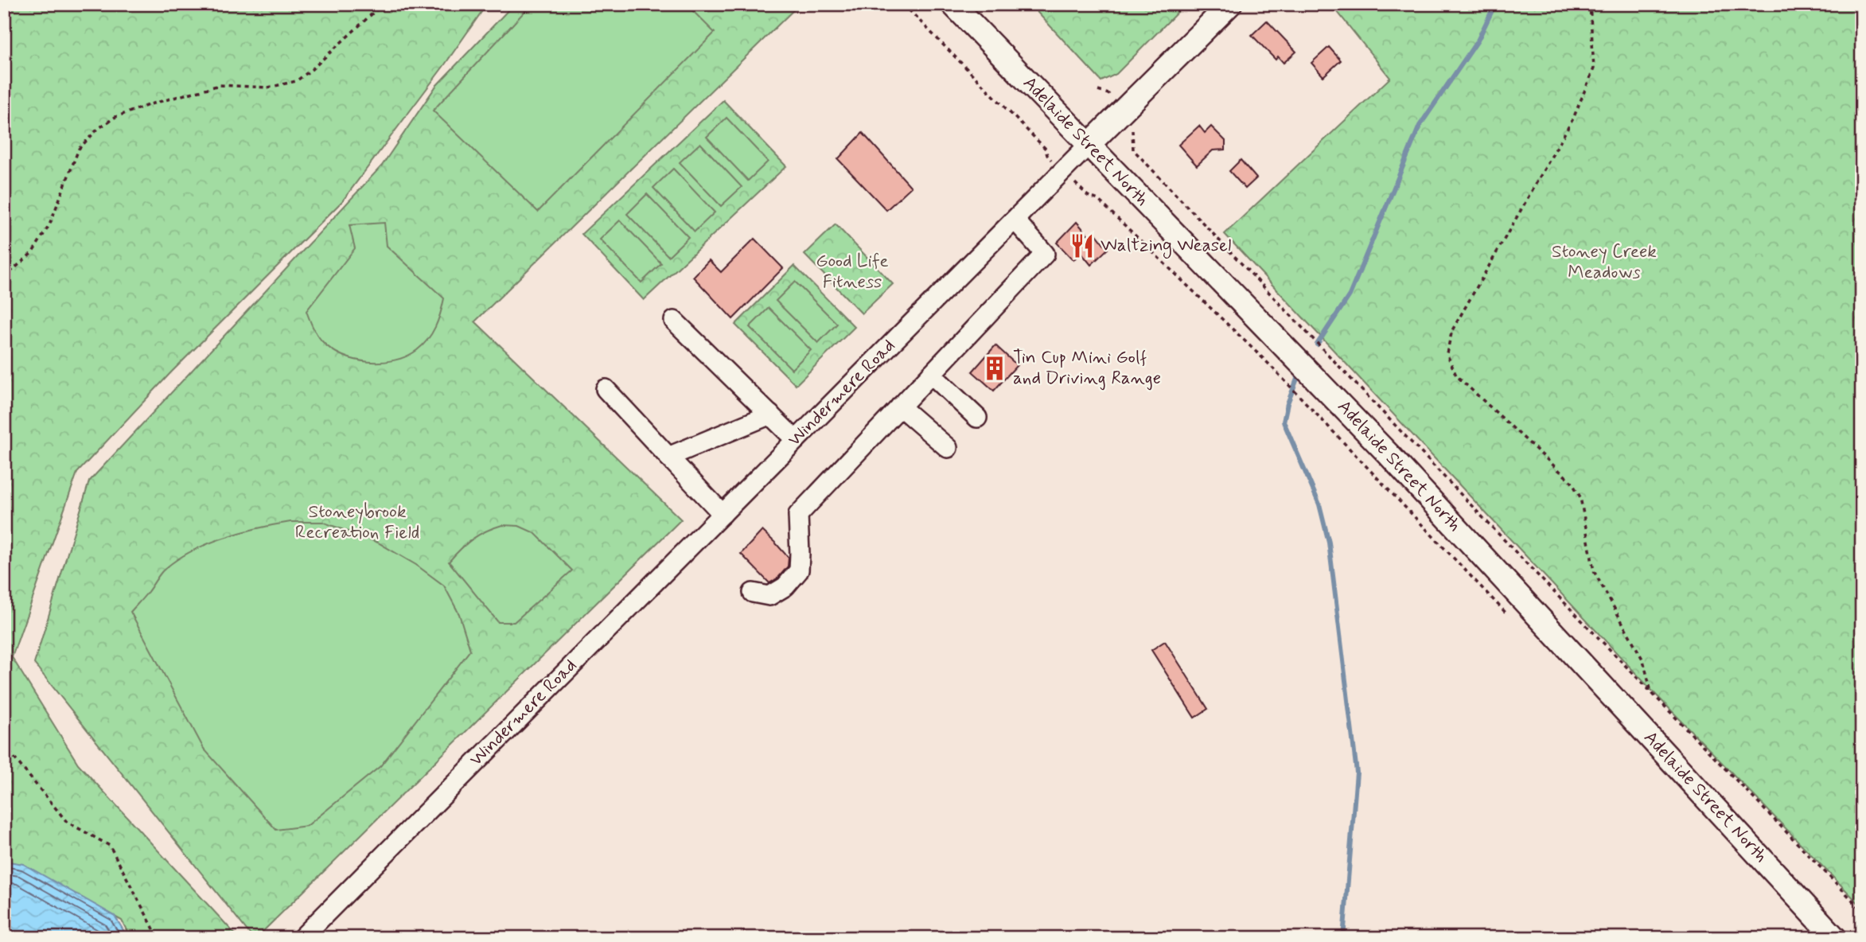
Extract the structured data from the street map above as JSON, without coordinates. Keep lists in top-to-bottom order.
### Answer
{
  "streets": {
    "main road": ["Adelaide Street North", "Windermere Road"]
  },
  "crossings": [
    ["Adelaide Street North", "Windermere Road"]
  ],
  "parks": ["Stoney Creek Meadows", "Good Life Fitness", "Stoneybrook Recreation Field"],
  "places": {
    "restaurant": ["Waltzing Weasel"],
    "building": ["Tin Cup Mini Golf and Driving Range"]
  }
}
